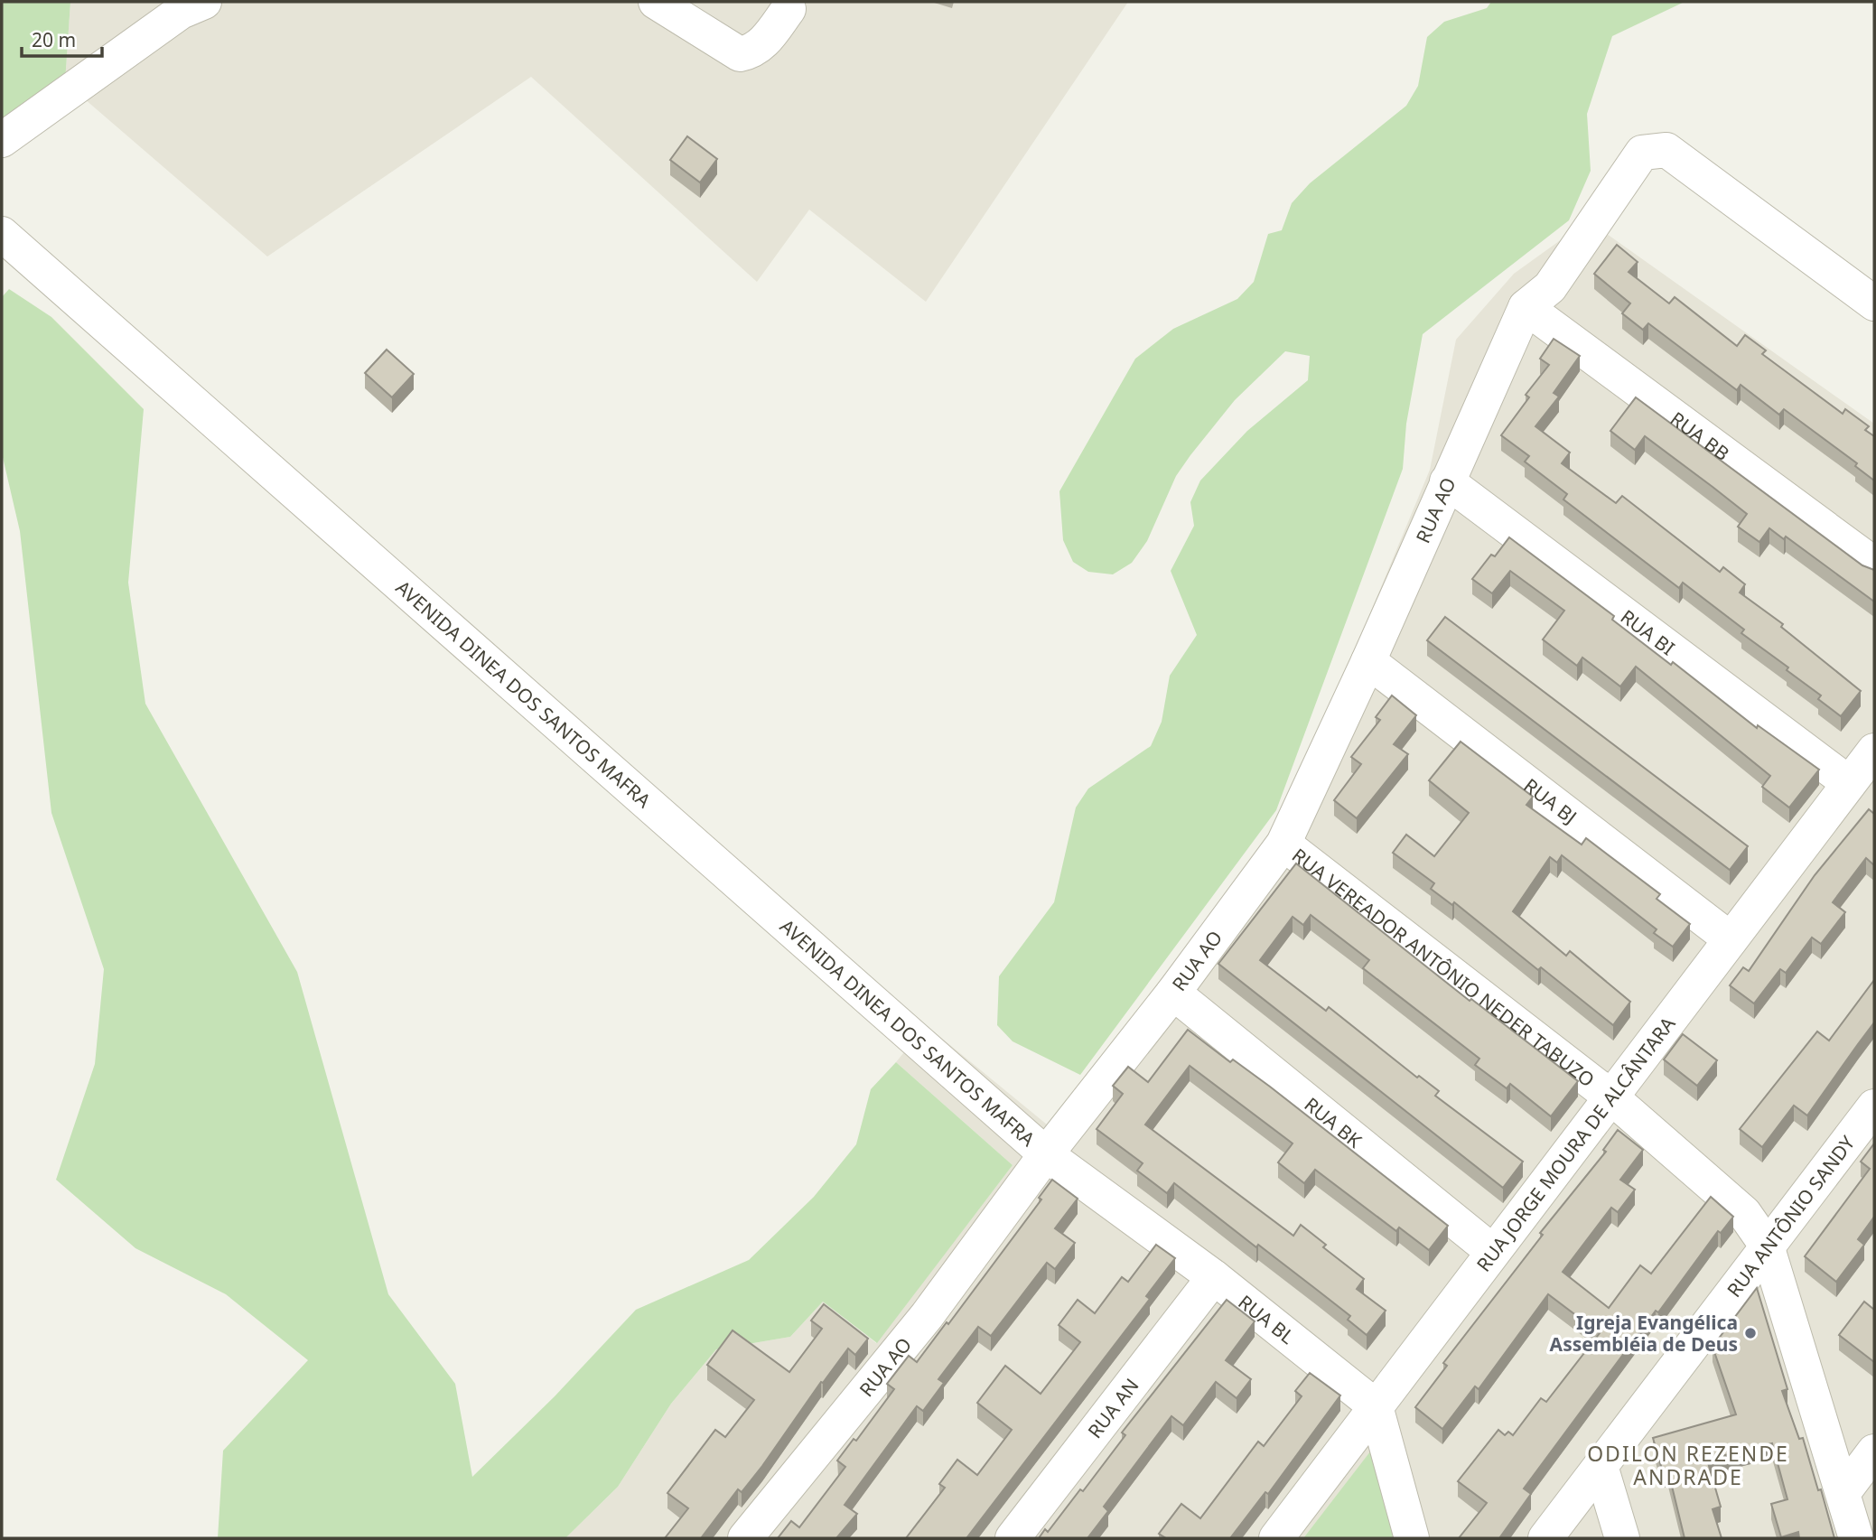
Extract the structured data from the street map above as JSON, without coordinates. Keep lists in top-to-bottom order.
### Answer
{
  "streets": {
    "street": [
      "RUA BB",
      "RUA AO",
      "RUA BI",
      "AVENIDA DINEA DOS SANTOS MAFRA",
      "RUA BJ",
      "RUA VEREADOR ANTÔNIO NEDER TABUZO",
      "RUA BK",
      "RUA JORGE MOURA DE ALCÂNTARA",
      "RUA ANTÔNIO SANDY",
      "RUA BL",
      "RUA AN"
    ]
  },
  "crossings": [
    ["RUA BB", "RUA AO"],
    ["RUA AO", "RUA BI"],
    ["RUA AO", "AVENIDA DINEA DOS SANTOS MAFRA"],
    ["RUA AO", "RUA BJ"],
    ["RUA AO", "RUA VEREADOR ANTÔNIO NEDER TABUZO"],
    ["RUA AO", "RUA BK"],
    ["RUA AO", "RUA BL"],
    ["RUA BI", "RUA JORGE MOURA DE ALCÂNTARA"],
    ["AVENIDA DINEA DOS SANTOS MAFRA", "RUA BL"],
    ["RUA BJ", "RUA JORGE MOURA DE ALCÂNTARA"],
    ["RUA VEREADOR ANTÔNIO NEDER TABUZO", "RUA JORGE MOURA DE ALCÂNTARA"],
    ["RUA VEREADOR ANTÔNIO NEDER TABUZO", "RUA ANTÔNIO SANDY"],
    ["RUA BK", "RUA JORGE MOURA DE ALCÂNTARA"],
    ["RUA JORGE MOURA DE ALCÂNTARA", "RUA BL"],
    ["RUA BL", "RUA AN"]
  ],
  "districts": ["ODILON REZENDE ANDRADE"],
  "places": ["Igreja Evangélica Assembléia de Deus"],
  "scale_bar": "20 m"
}
